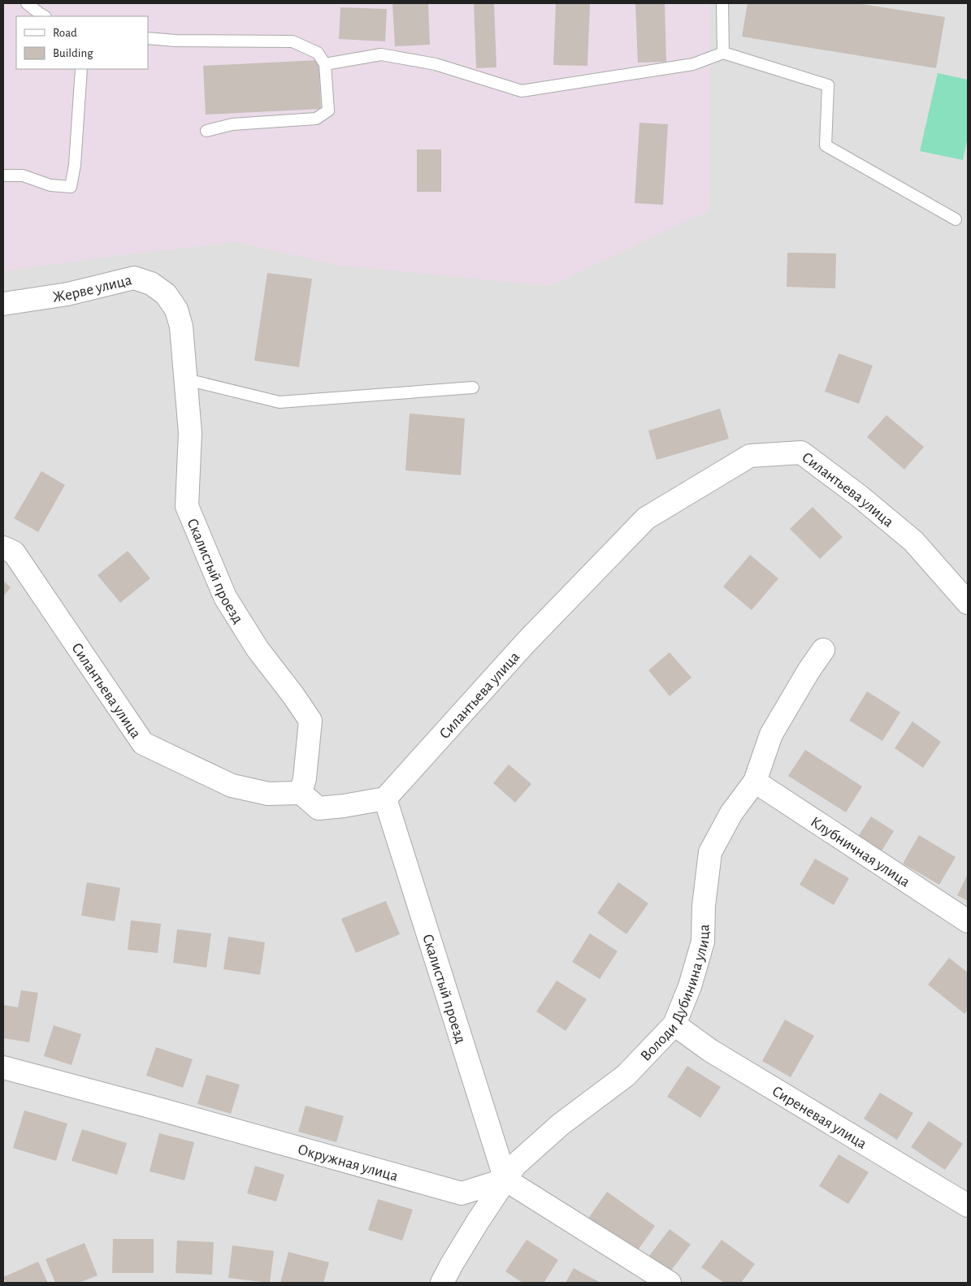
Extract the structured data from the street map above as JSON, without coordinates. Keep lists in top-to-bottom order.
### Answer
{
  "streets": {
    "street": [
      "Жерве улица",
      "Силантьева улица",
      "Скалистый проезд",
      "Клубничная улица",
      "Володи Дубинина улица",
      "Сиреневая улица",
      "Окружная улица"
    ]
  },
  "crossings": [
    ["Жерве улица", "Скалистый проезд"],
    ["Силантьева улица", "Скалистый проезд"],
    ["Скалистый проезд", "Володи Дубинина улица"],
    ["Скалистый проезд", "Окружная улица"],
    ["Клубничная улица", "Володи Дубинина улица"],
    ["Володи Дубинина улица", "Сиреневая улица"],
    ["Володи Дубинина улица", "Окружная улица"]
  ],
  "legend": ["Road", "Building"]
}
